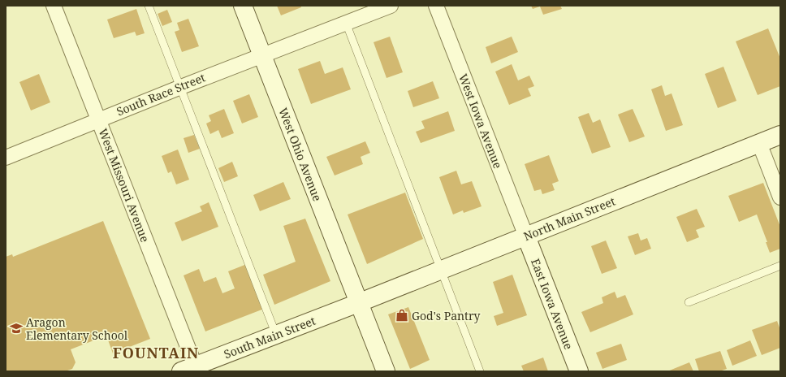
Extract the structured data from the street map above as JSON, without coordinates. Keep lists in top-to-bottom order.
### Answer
{
  "streets": {
    "main road": [
      "West Ohio Avenue",
      "North Main Street",
      "East Iowa Avenue",
      "South Main Street"
    ],
    "street": ["South Race Street", "West Iowa Avenue", "West Missouri Avenue"]
  },
  "crossings": [
    ["South Race Street", "West Ohio Avenue"],
    ["South Race Street", "West Missouri Avenue"],
    ["West Iowa Avenue", "North Main Street"],
    ["West Iowa Avenue", "East Iowa Avenue"],
    ["West Ohio Avenue", "North Main Street"],
    ["West Ohio Avenue", "South Main Street"],
    ["West Missouri Avenue", "South Main Street"],
    ["North Main Street", "East Iowa Avenue"],
    ["North Main Street", "South Main Street"]
  ],
  "districts": ["FOUNTAIN"],
  "places": {
    "shop": ["God's Pantry"],
    "school or university": ["Aragon Elementary School"]
  }
}
